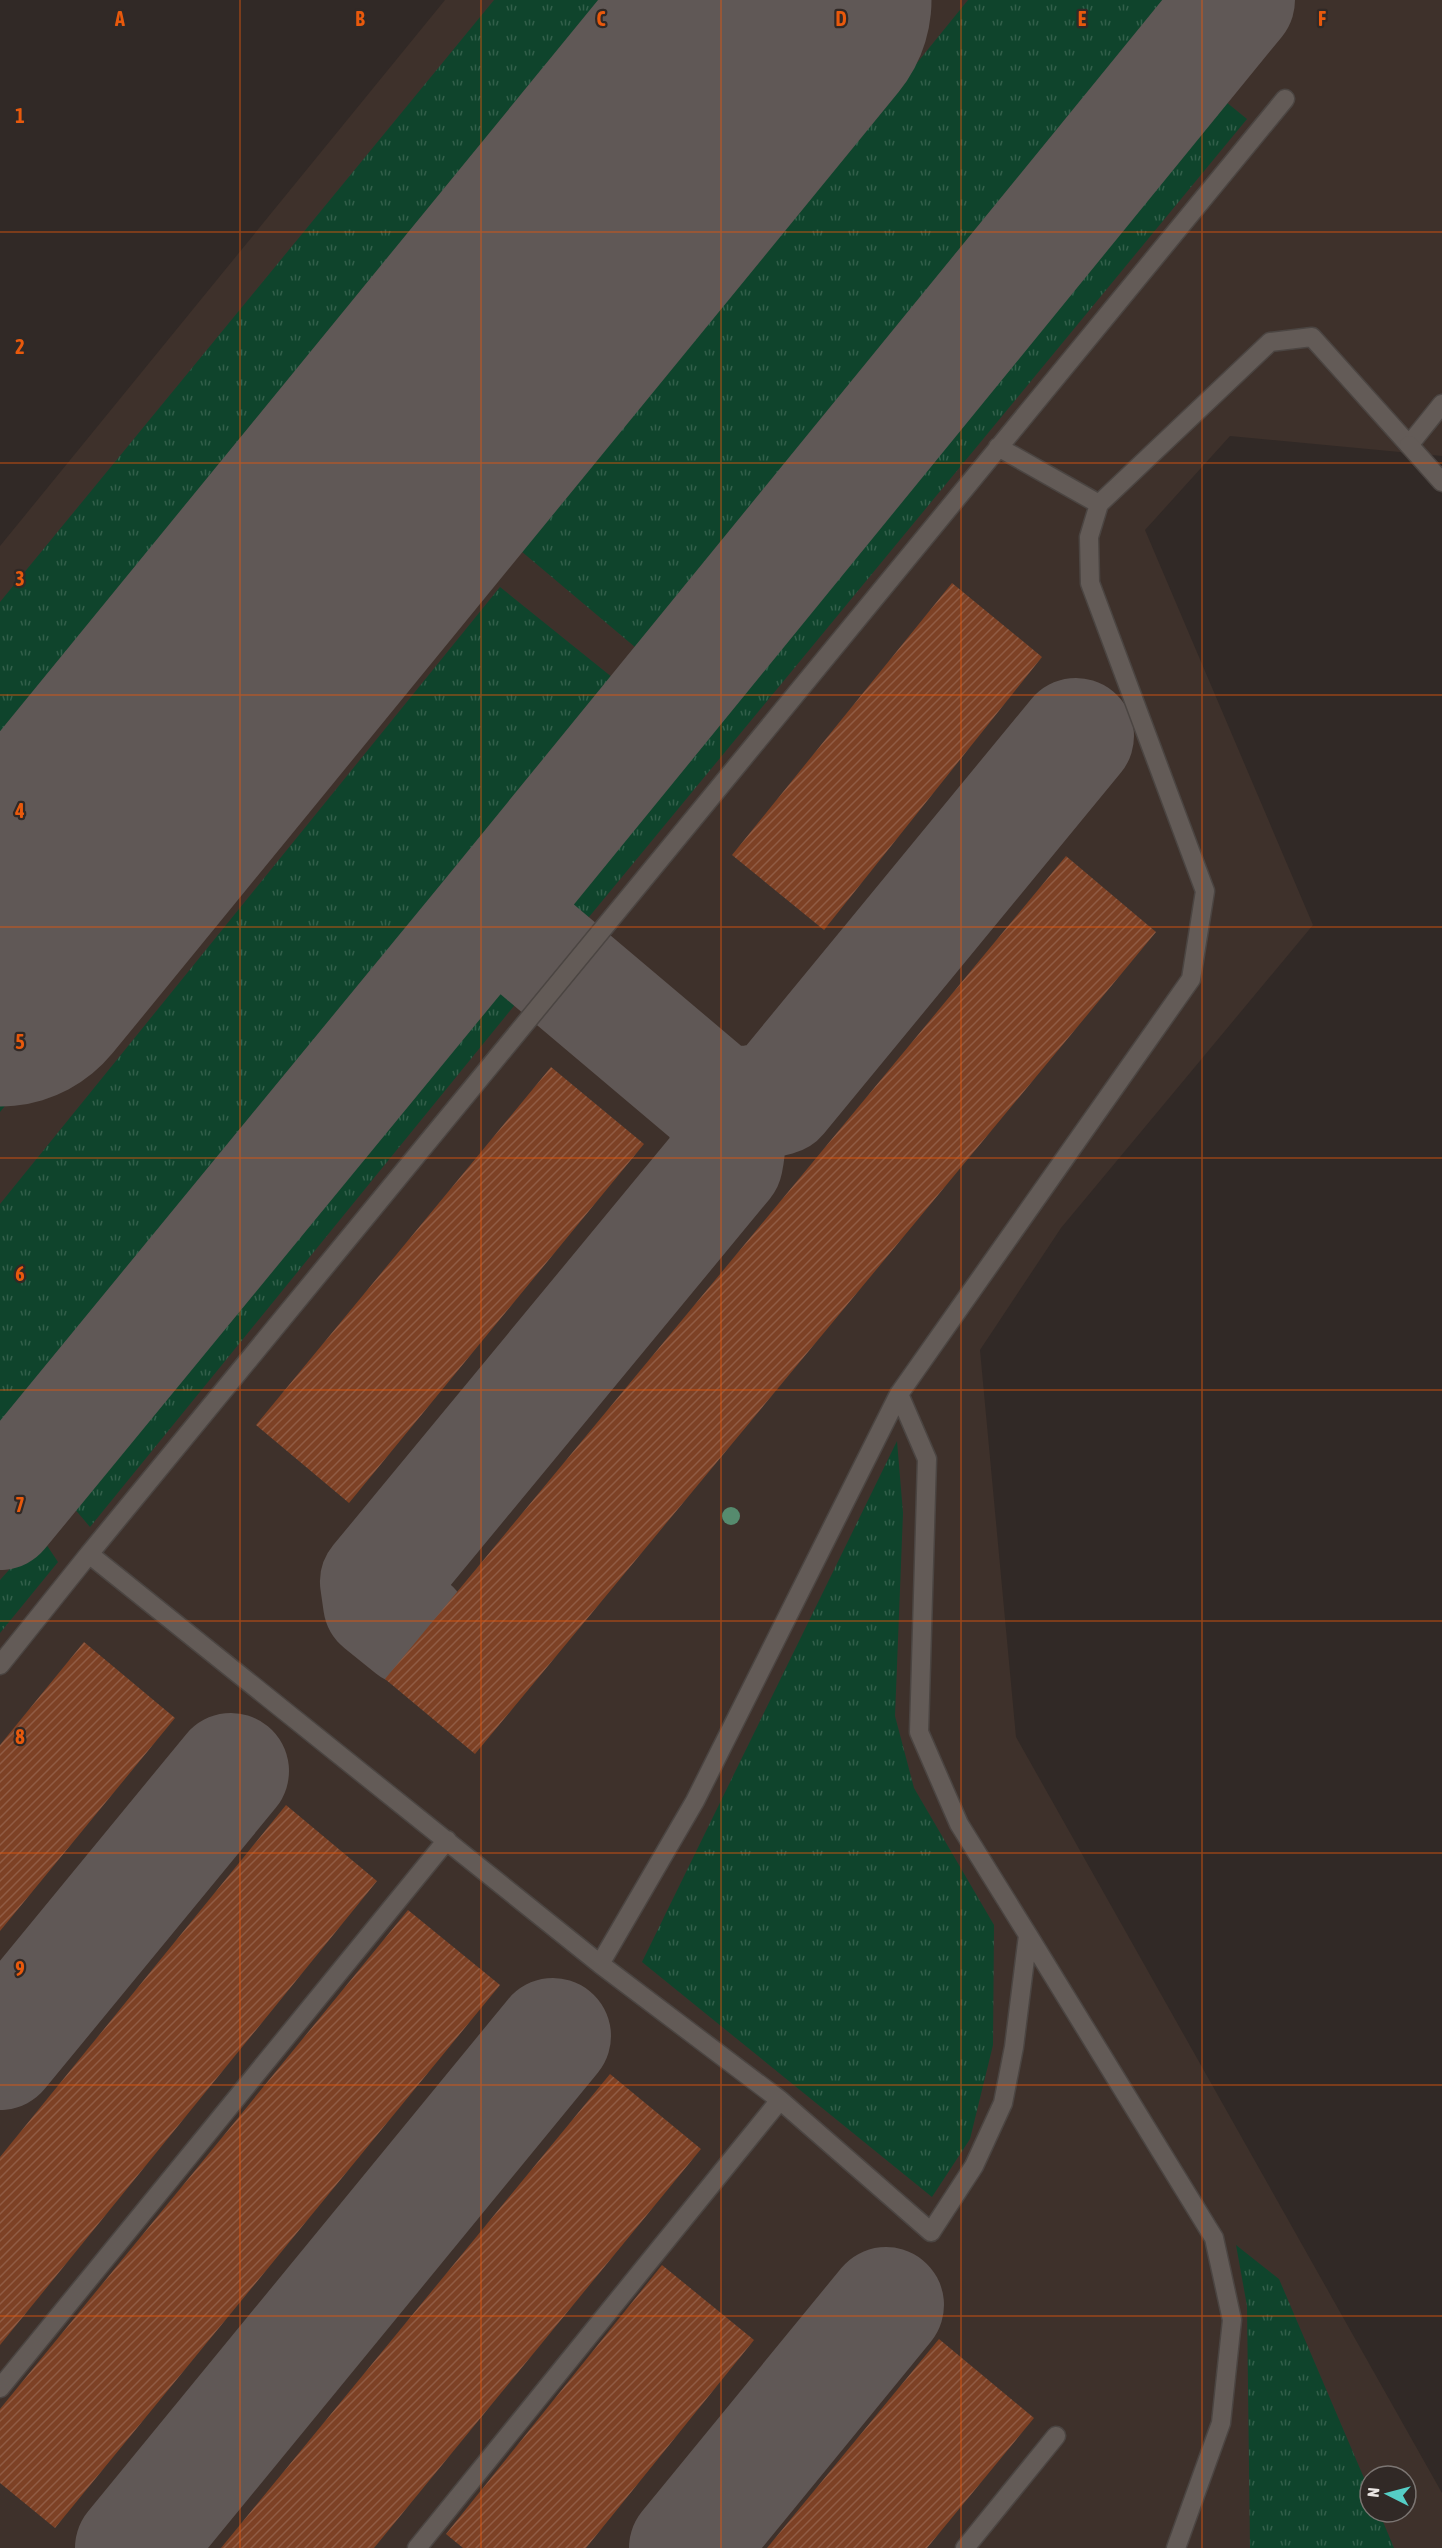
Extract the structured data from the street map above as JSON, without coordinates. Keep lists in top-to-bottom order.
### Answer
{
  "north": "left",
  "grid": {
    "columns": [
      "A",
      "B",
      "C",
      "D",
      "E",
      "F"
    ],
    "rows": [
      "1",
      "2",
      "3",
      "4",
      "5",
      "6",
      "7",
      "8",
      "9"
    ]
  }
}
